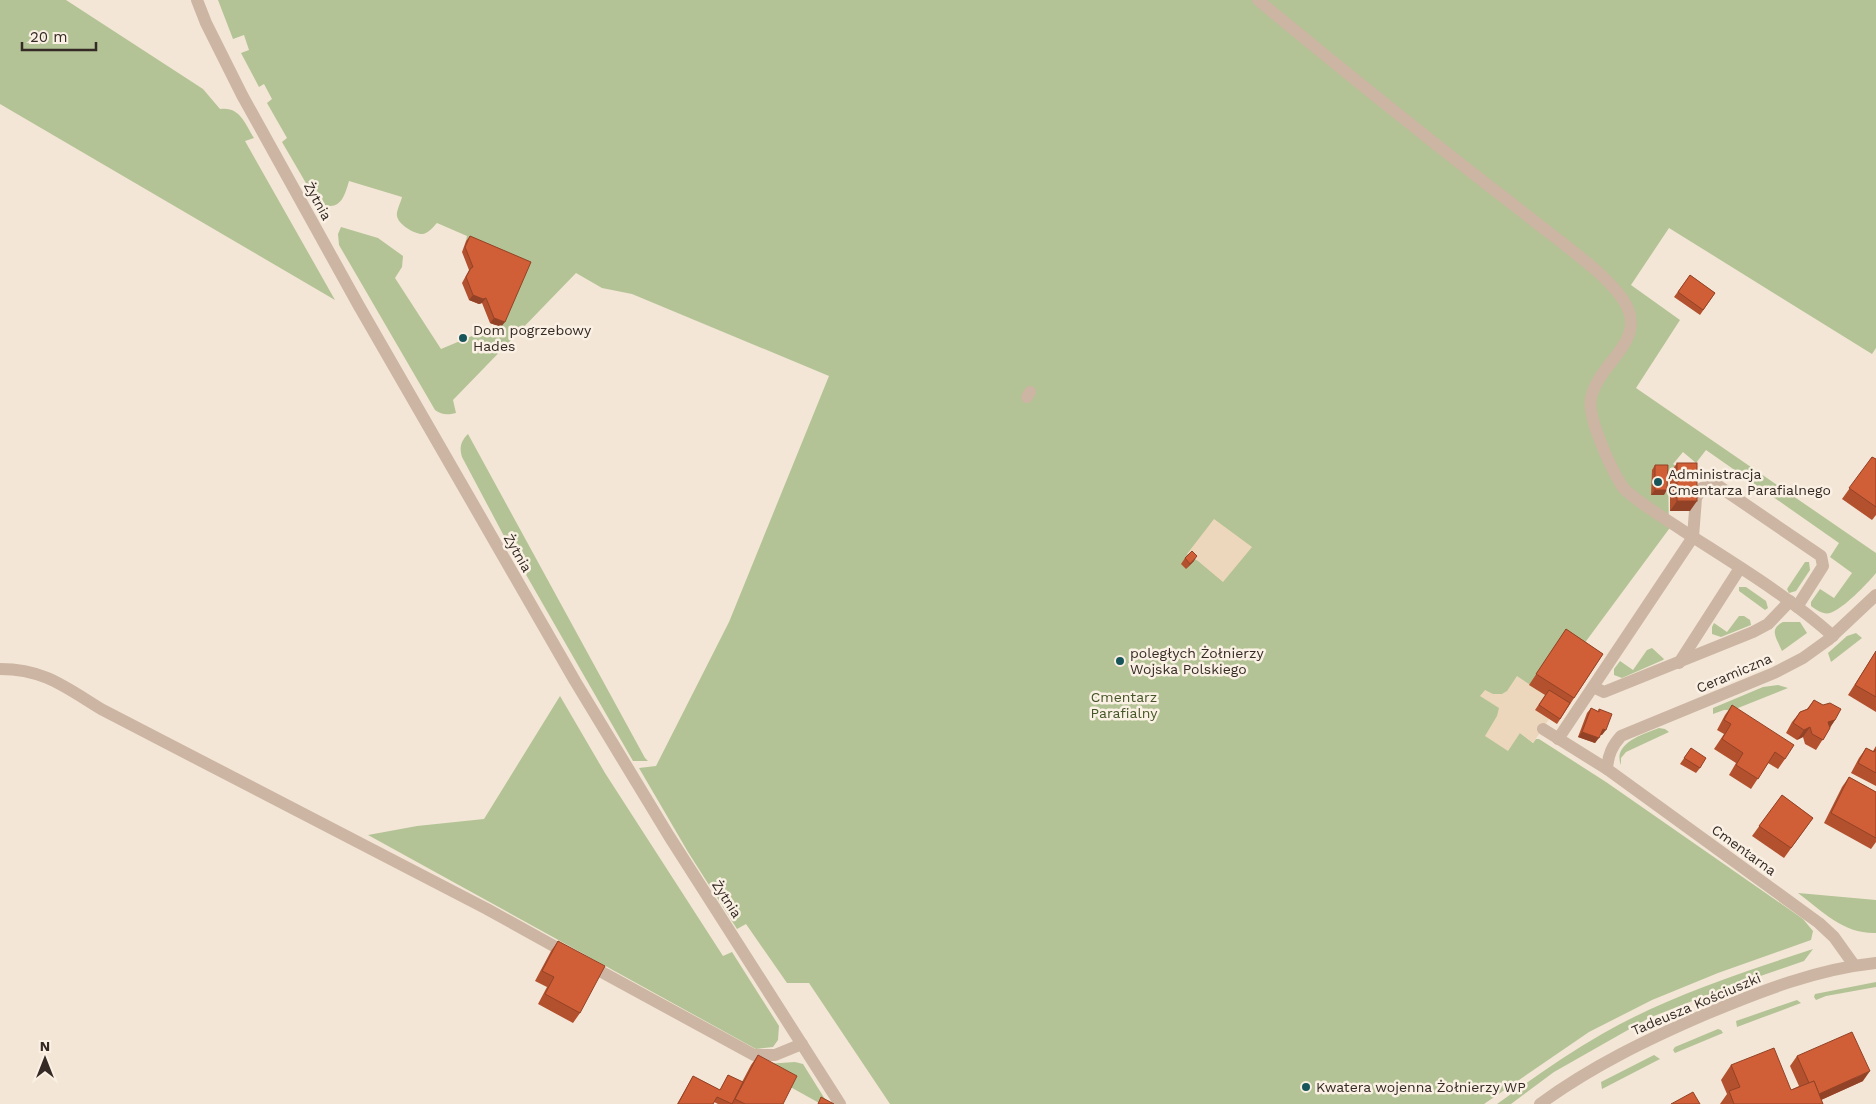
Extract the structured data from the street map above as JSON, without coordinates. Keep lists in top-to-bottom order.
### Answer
{
  "streets": {
    "street": [
      "Żytnia",
      "Ceramiczna",
      "Cmentarna",
      "Tadeusza Kościuszki"
    ]
  },
  "crossings": [
    ["Ceramiczna", "Cmentarna"],
    ["Cmentarna", "Tadeusza Kościuszki"]
  ],
  "parks": ["Cmentarz Parafialny"],
  "places": [
    "Dom pogrzebowy Hades",
    "Administracja Cmentarza Parafialnego",
    "poległych Żołnierzy Wojska Polskiego",
    "Kwatera wojenna Żołnierzy WP"
  ],
  "scale_bar": "20 m",
  "north": "top"
}
